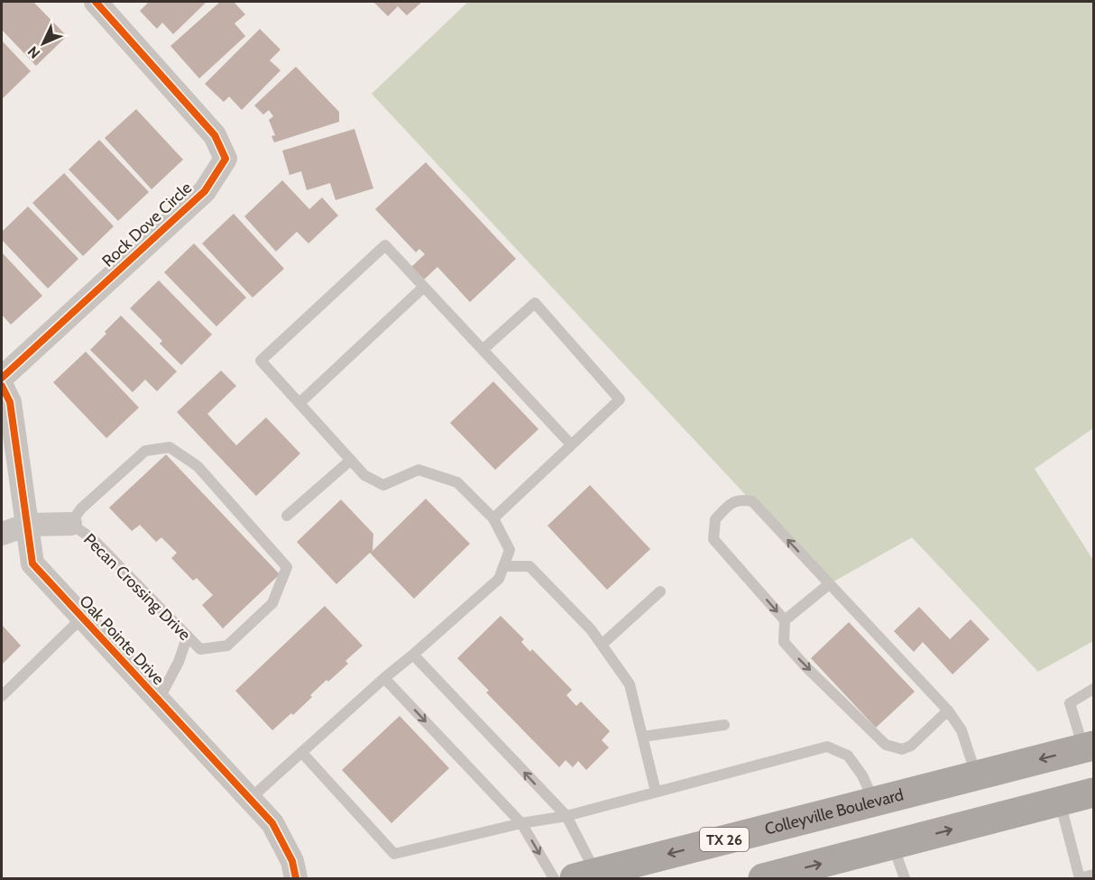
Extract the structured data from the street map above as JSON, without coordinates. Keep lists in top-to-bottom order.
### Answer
{
  "streets": {
    "main road": ["Colleyville Boulevard", "TX 26"],
    "street": ["Rock Dove Circle", "Pecan Crossing Drive", "Oak Pointe Drive"]
  },
  "crossings": [
    ["Pecan Crossing Drive", "Oak Pointe Drive"]
  ],
  "north": "bottom left"
}
